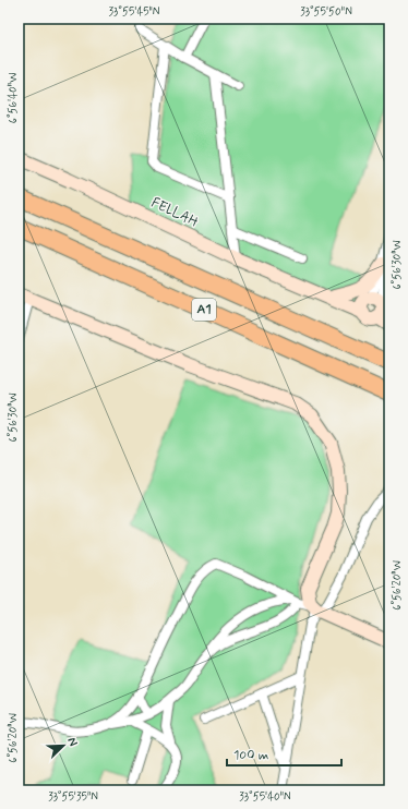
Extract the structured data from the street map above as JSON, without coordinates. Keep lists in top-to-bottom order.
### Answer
{
  "streets": {
    "highway": ["A1"],
    "street": ["FELLAH"]
  },
  "scale_bar": "100 m",
  "north": "top right",
  "coordinates": [
    "33°55'45\"N",
    "33°55'50\"N",
    "6°56'40\"W",
    "6°56'30\"W",
    "6°56'20\"W",
    "33°55'35\"N",
    "33°55'40\"N"
  ]
}
